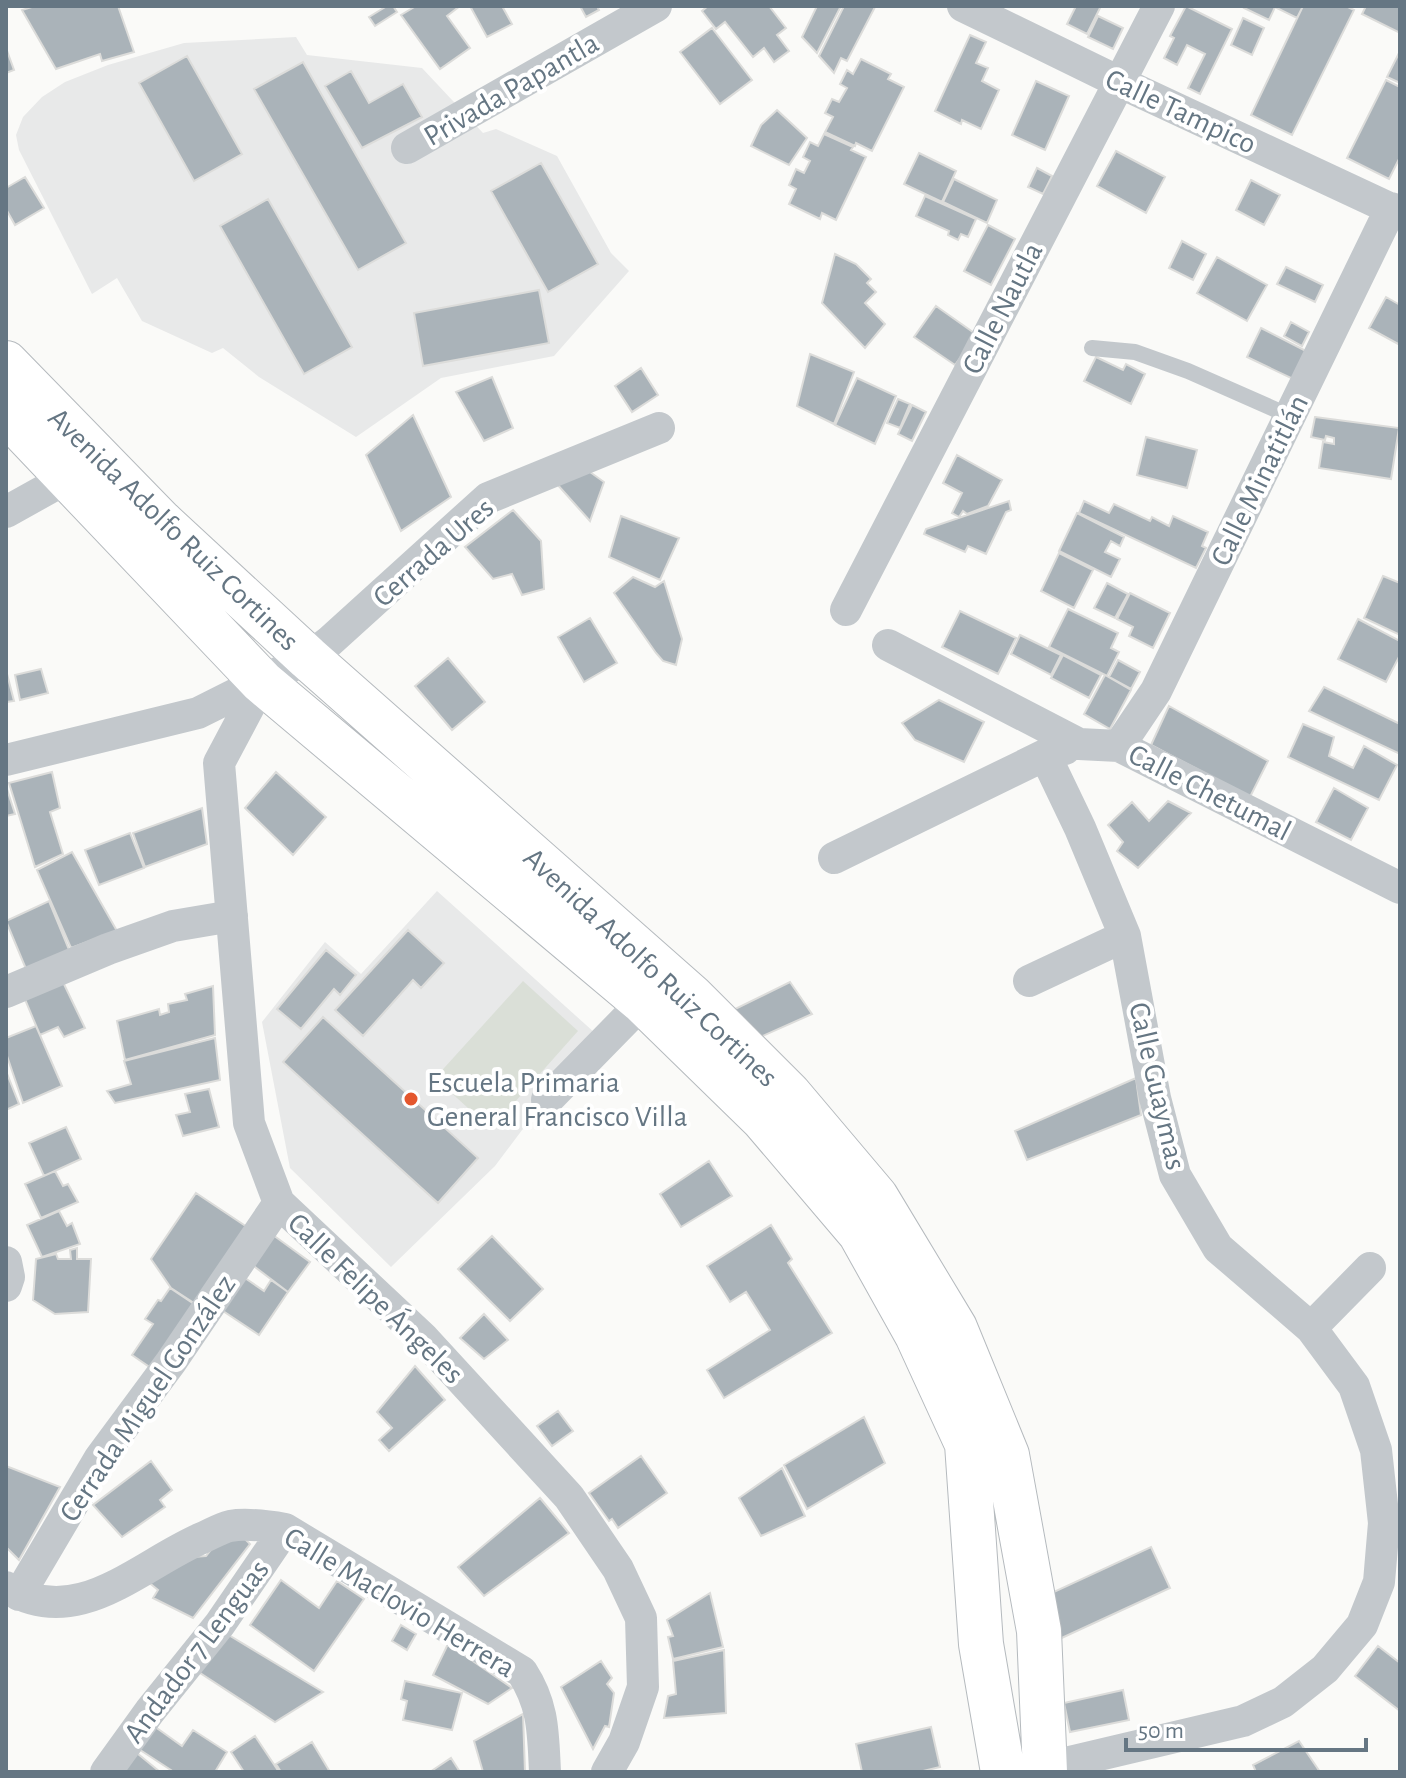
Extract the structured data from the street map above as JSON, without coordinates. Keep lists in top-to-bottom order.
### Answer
{
  "streets": {
    "main road": ["Avenida Adolfo Ruiz Cortines"],
    "street": [
      "Privada Papantla",
      "Calle Tampico",
      "Calle Nautla",
      "Calle Minatitlán",
      "Cerrada Ures",
      "Calle Chetumal",
      "Calle Guaymas",
      "Calle Felipe Ángeles",
      "Cerrada Miguel González",
      "Calle Maclovio Herrera",
      "Andador 7 Lenguas"
    ]
  },
  "crossings": [
    ["Calle Tampico", "Calle Nautla"],
    ["Calle Tampico", "Calle Minatitlán"],
    ["Calle Minatitlán", "Calle Chetumal"],
    ["Avenida Adolfo Ruiz Cortines", "Cerrada Ures"],
    ["Avenida Adolfo Ruiz Cortines", "Calle Guaymas"],
    ["Avenida Adolfo Ruiz Cortines", "Calle Felipe Ángeles"],
    ["Cerrada Ures", "Calle Felipe Ángeles"],
    ["Calle Felipe Ángeles", "Cerrada Miguel González"],
    ["Cerrada Miguel González", "Calle Maclovio Herrera"],
    ["Calle Maclovio Herrera", "Andador 7 Lenguas"]
  ],
  "places": ["Escuela Primaria General Francisco Villa"],
  "scale_bar": "50 m"
}
